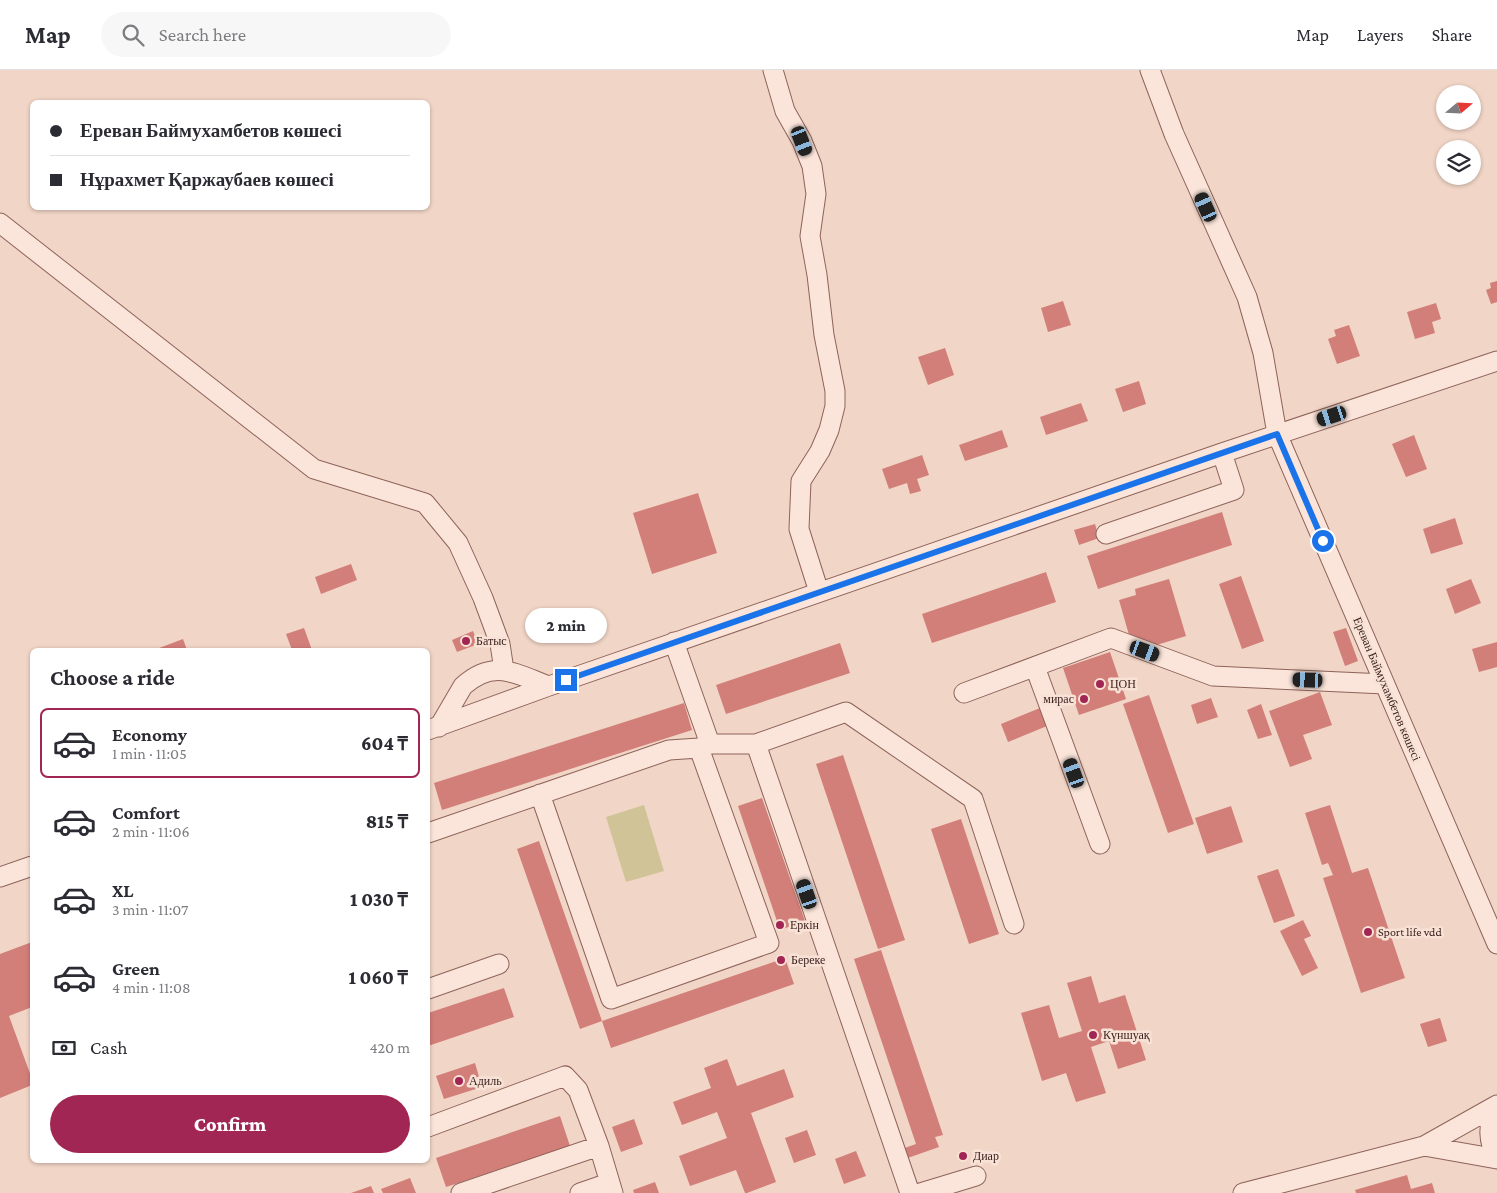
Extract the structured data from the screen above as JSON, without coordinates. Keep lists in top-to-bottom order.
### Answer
{
  "streets": {
    "street": ["Ереван Баймухамбетов көшесі"]
  },
  "places": [
    "Батыс",
    "ЦОН",
    "мирас",
    "Еркін",
    "Sport life vdd",
    "Береке",
    "Күншуақ",
    "Адиль",
    "Диар"
  ],
  "north": "right",
  "page": {
    "header": "Map",
    "search": "Search here",
    "nav": ["Map", "Layers", "Share"],
    "banner": ["Ереван Баймухамбетов көшесі", "Нұрахмет Қаржаубаев көшесі"],
    "bubble": "2 min",
    "heading": "Choose a ride",
    "list": [
      {
        "name": "Economy",
        "note": "1 min · 11:05",
        "value": "604 ₸"
      },
      {
        "name": "Comfort",
        "note": "2 min · 11:06",
        "value": "815 ₸"
      },
      {
        "name": "XL",
        "note": "3 min · 11:07",
        "value": "1 030 ₸"
      },
      {
        "name": "Green",
        "note": "4 min · 11:08",
        "value": "1 060 ₸"
      }
    ],
    "pay": ["Cash", "420 m"],
    "buttons": "Confirm"
  }
}
